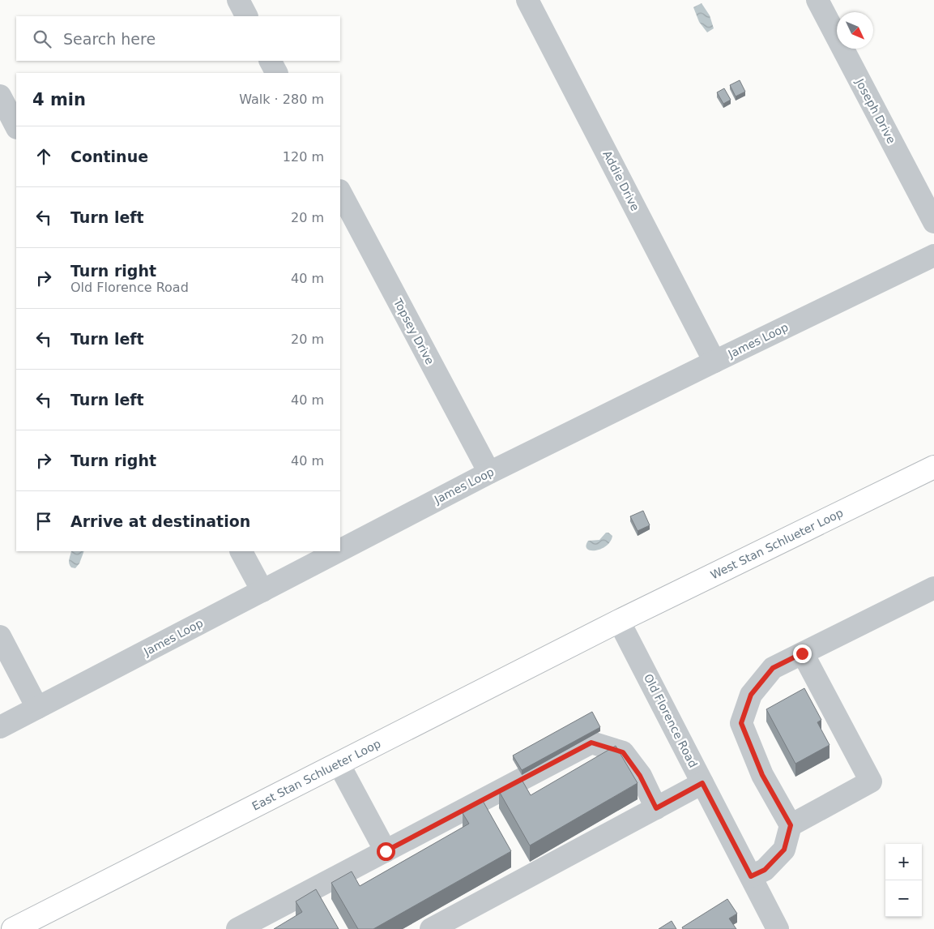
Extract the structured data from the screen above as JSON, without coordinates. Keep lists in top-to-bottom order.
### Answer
{
  "streets": {
    "main road": ["West Stan Schlueter Loop", "East Stan Schlueter Loop"],
    "street": [
      "Joseph Drive",
      "Addie Drive",
      "Topsey Drive",
      "James Loop",
      "Old Florence Road"
    ]
  },
  "crossings": [
    ["Addie Drive", "James Loop"],
    ["Topsey Drive", "James Loop"],
    ["West Stan Schlueter Loop", "Old Florence Road"],
    ["West Stan Schlueter Loop", "East Stan Schlueter Loop"],
    ["Old Florence Road", "East Stan Schlueter Loop"]
  ],
  "north": "bottom right",
  "page": {
    "search": "Search here",
    "heading": ["4 min", "Walk · 280 m"],
    "list": [
      ["Continue", "120 m"],
      ["Turn left", "20 m"],
      ["Turn right", "Old Florence Road", "40 m"],
      ["Turn left", "20 m"],
      ["Turn left", "40 m"],
      ["Turn right", "40 m"],
      "Arrive at destination"
    ],
    "map_buttons": ["+", "−"]
  }
}
